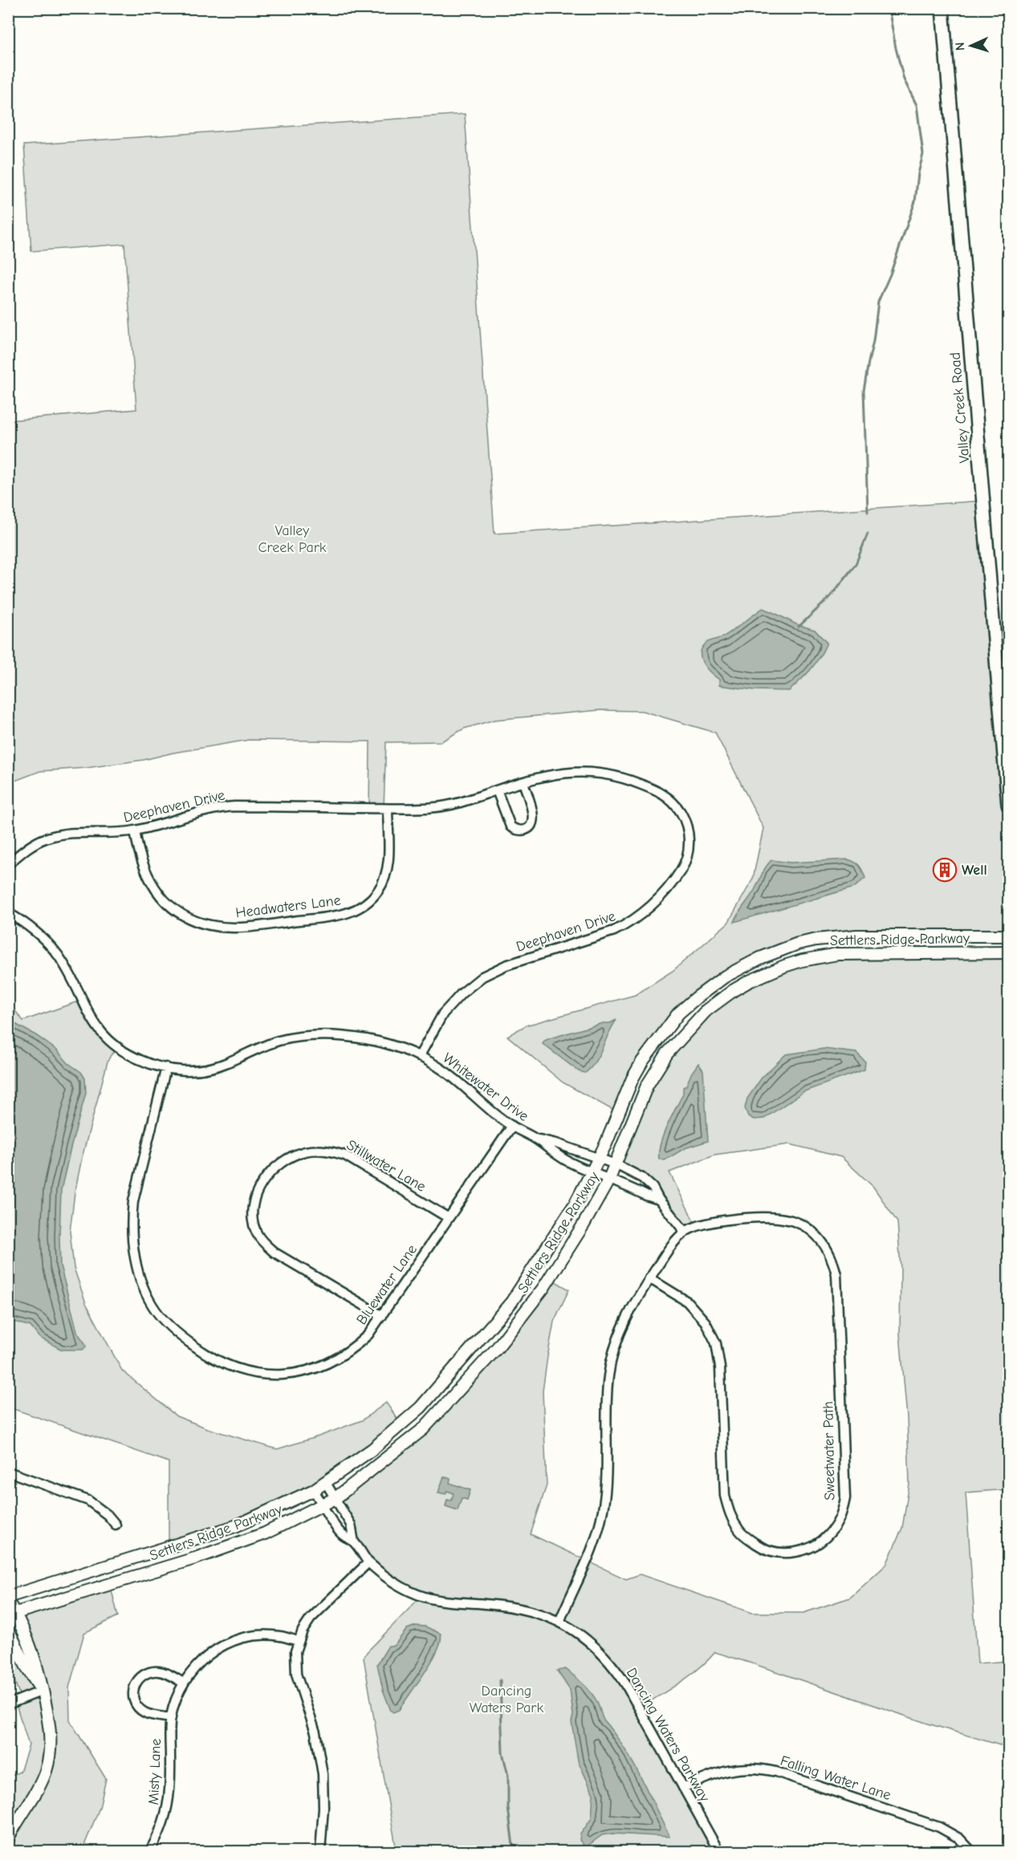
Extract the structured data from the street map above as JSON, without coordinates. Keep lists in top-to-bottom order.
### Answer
{
  "streets": {
    "main road": ["Valley Creek Road"],
    "street": [
      "Deephaven Drive",
      "Headwaters Lane",
      "Settlers Ridge Parkway",
      "Whitewater Drive",
      "Stillwater Lane",
      "Bluewater Lane",
      "Sweetwater Path",
      "Dancing Waters Parkway",
      "Misty Lane",
      "Falling Water Lane"
    ]
  },
  "crossings": [
    ["Deephaven Drive", "Headwaters Lane"],
    ["Deephaven Drive", "Whitewater Drive"],
    ["Settlers Ridge Parkway", "Whitewater Drive"],
    ["Settlers Ridge Parkway", "Dancing Waters Parkway"],
    ["Whitewater Drive", "Bluewater Lane"],
    ["Whitewater Drive", "Sweetwater Path"],
    ["Stillwater Lane", "Bluewater Lane"],
    ["Sweetwater Path", "Dancing Waters Parkway"],
    ["Dancing Waters Parkway", "Falling Water Lane"]
  ],
  "parks": ["Valley Creek Park", "Dancing Waters Park"],
  "places": {
    "building": ["Well"]
  },
  "north": "left"
}
